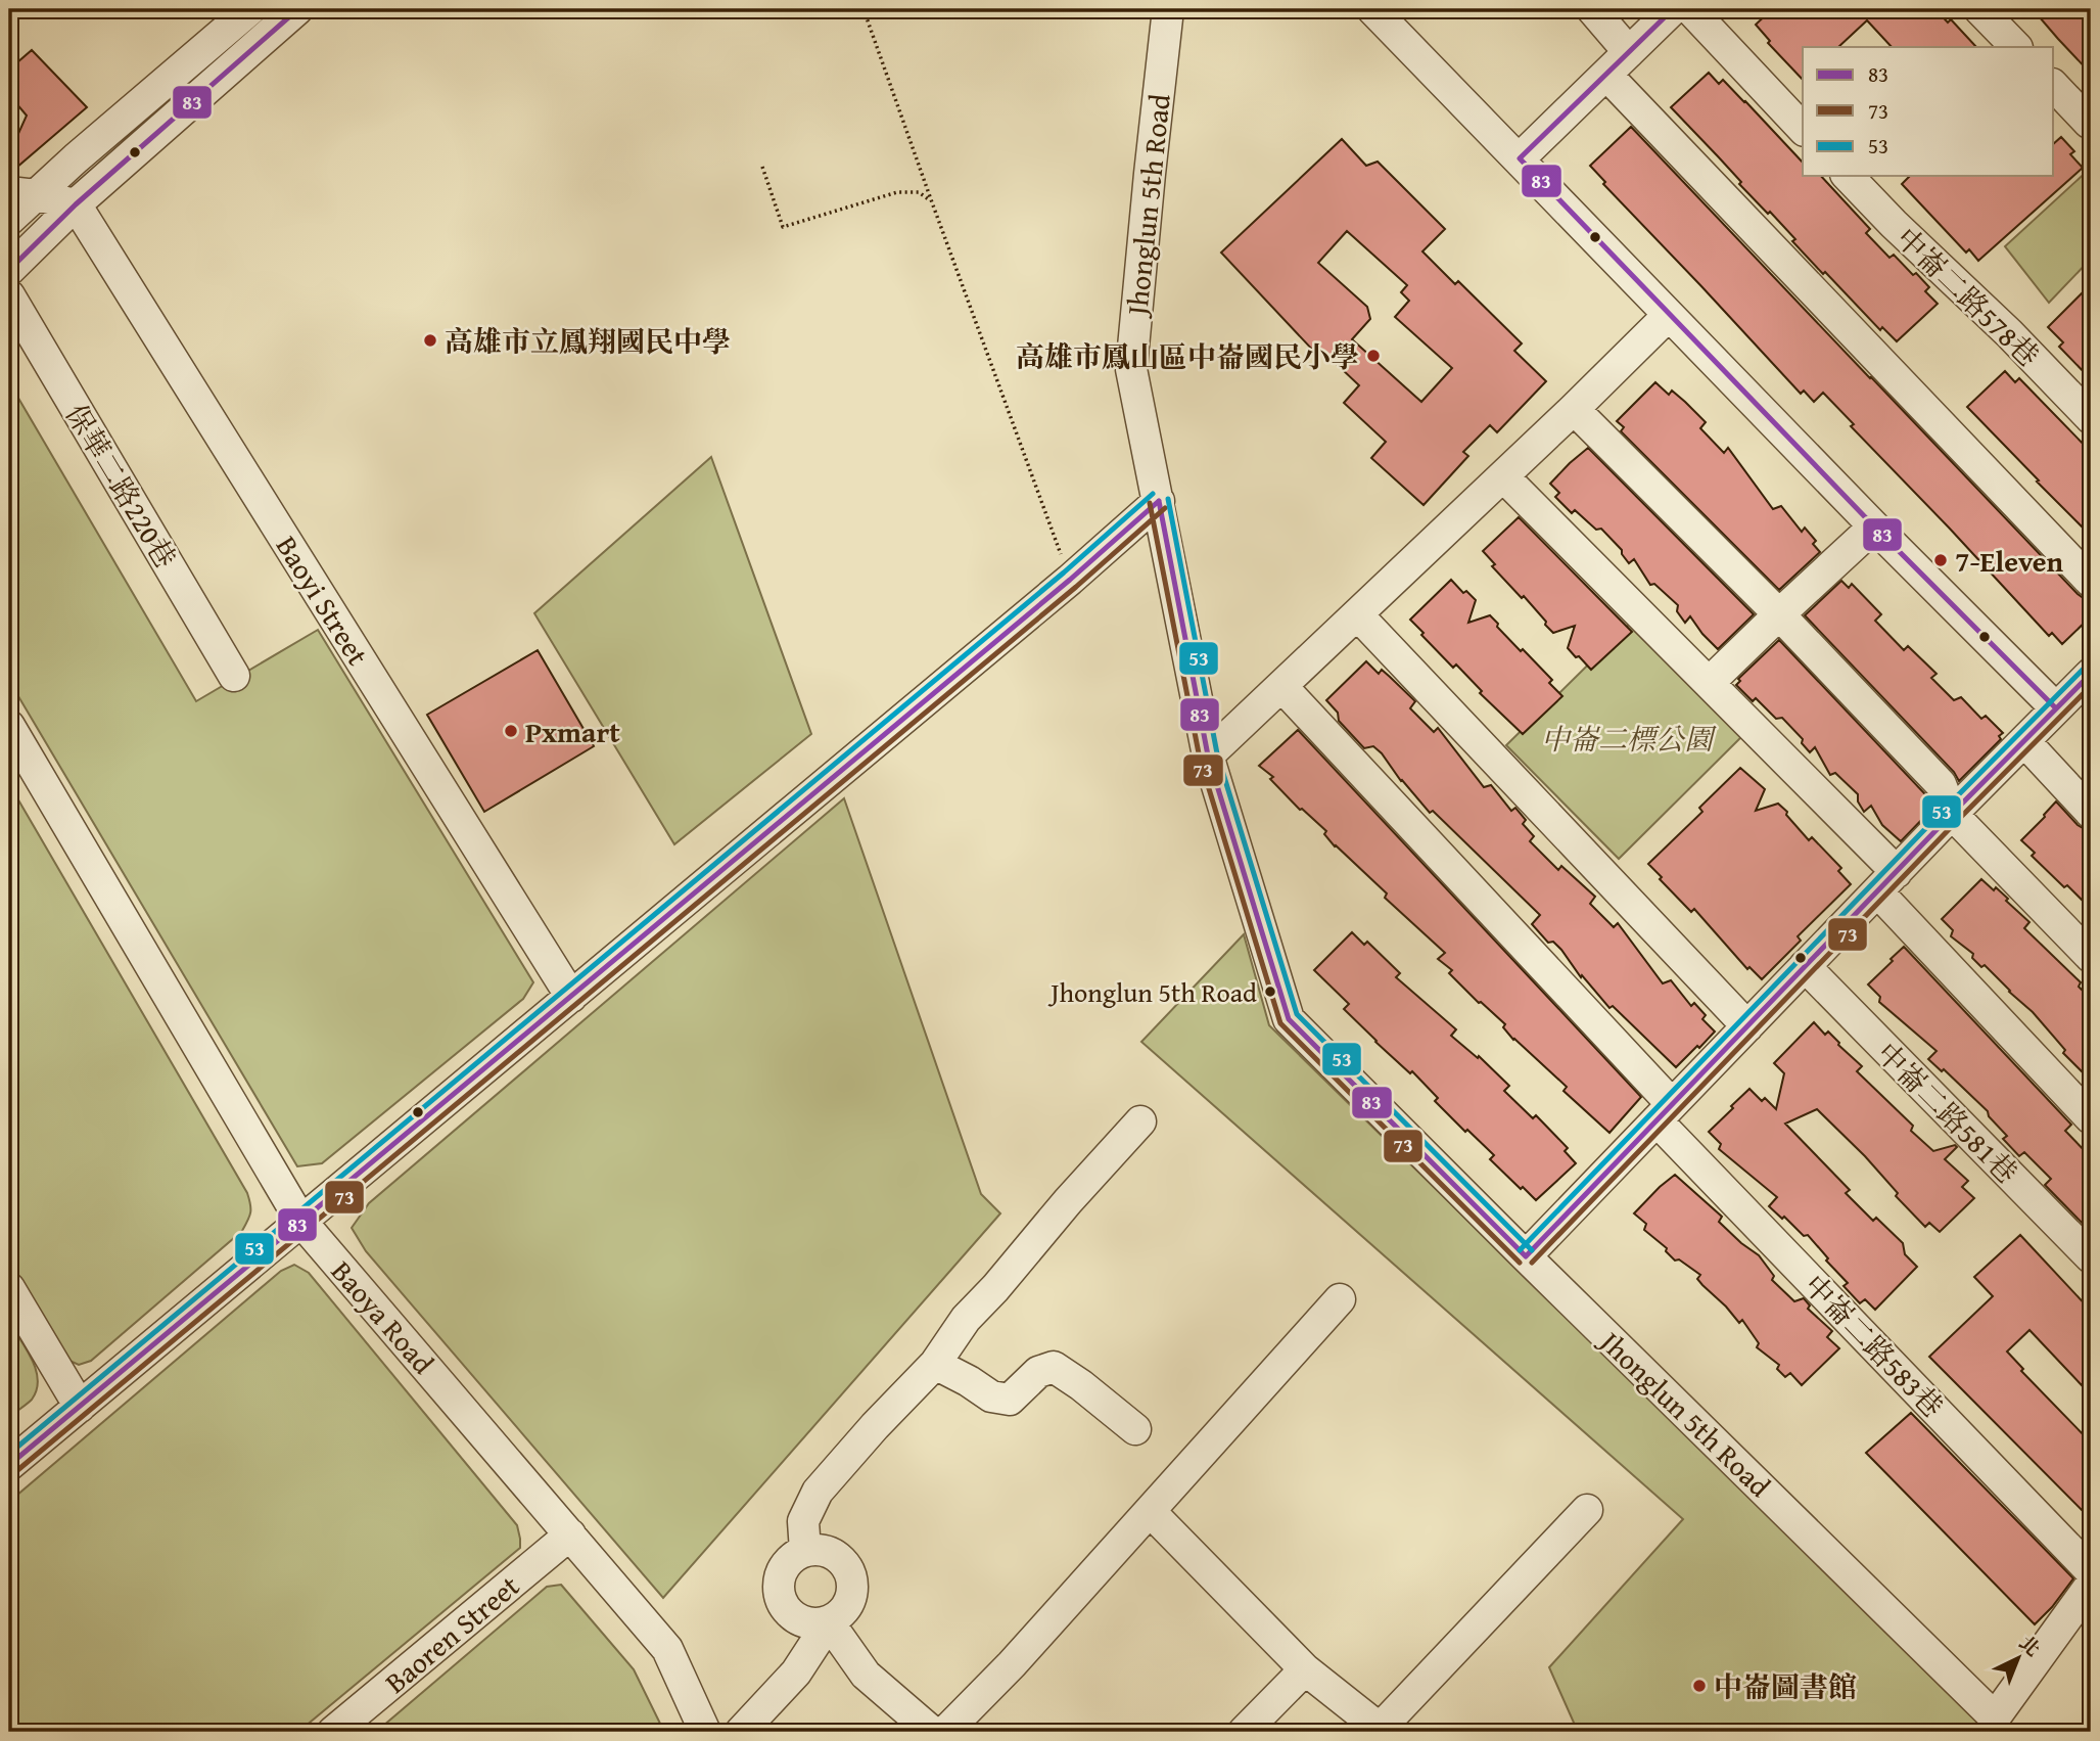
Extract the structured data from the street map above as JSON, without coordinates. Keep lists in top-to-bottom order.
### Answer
{
  "streets": {
    "street": [
      "Jhonglun 5th Road",
      "中崙二路578巷",
      "保華二路220巷",
      "Baoyi Street",
      "中崙二路581巷",
      "Baoya Road",
      "中崙二路583巷",
      "Baoren Street"
    ]
  },
  "crossings": [
    ["Baoya Road", "Baoren Street"]
  ],
  "parks": ["中崙二標公園"],
  "places": [
    "高雄市立鳳翔國民中學",
    "高雄市鳳山區中崙國民小學",
    "7-Eleven",
    "Pxmart",
    "Jhonglun 5th Road",
    "中崙圖書館"
  ],
  "lines": ["transit line 83", "transit line 53", "transit line 73"],
  "legend": ["83", "73", "53"],
  "north": "top right"
}
